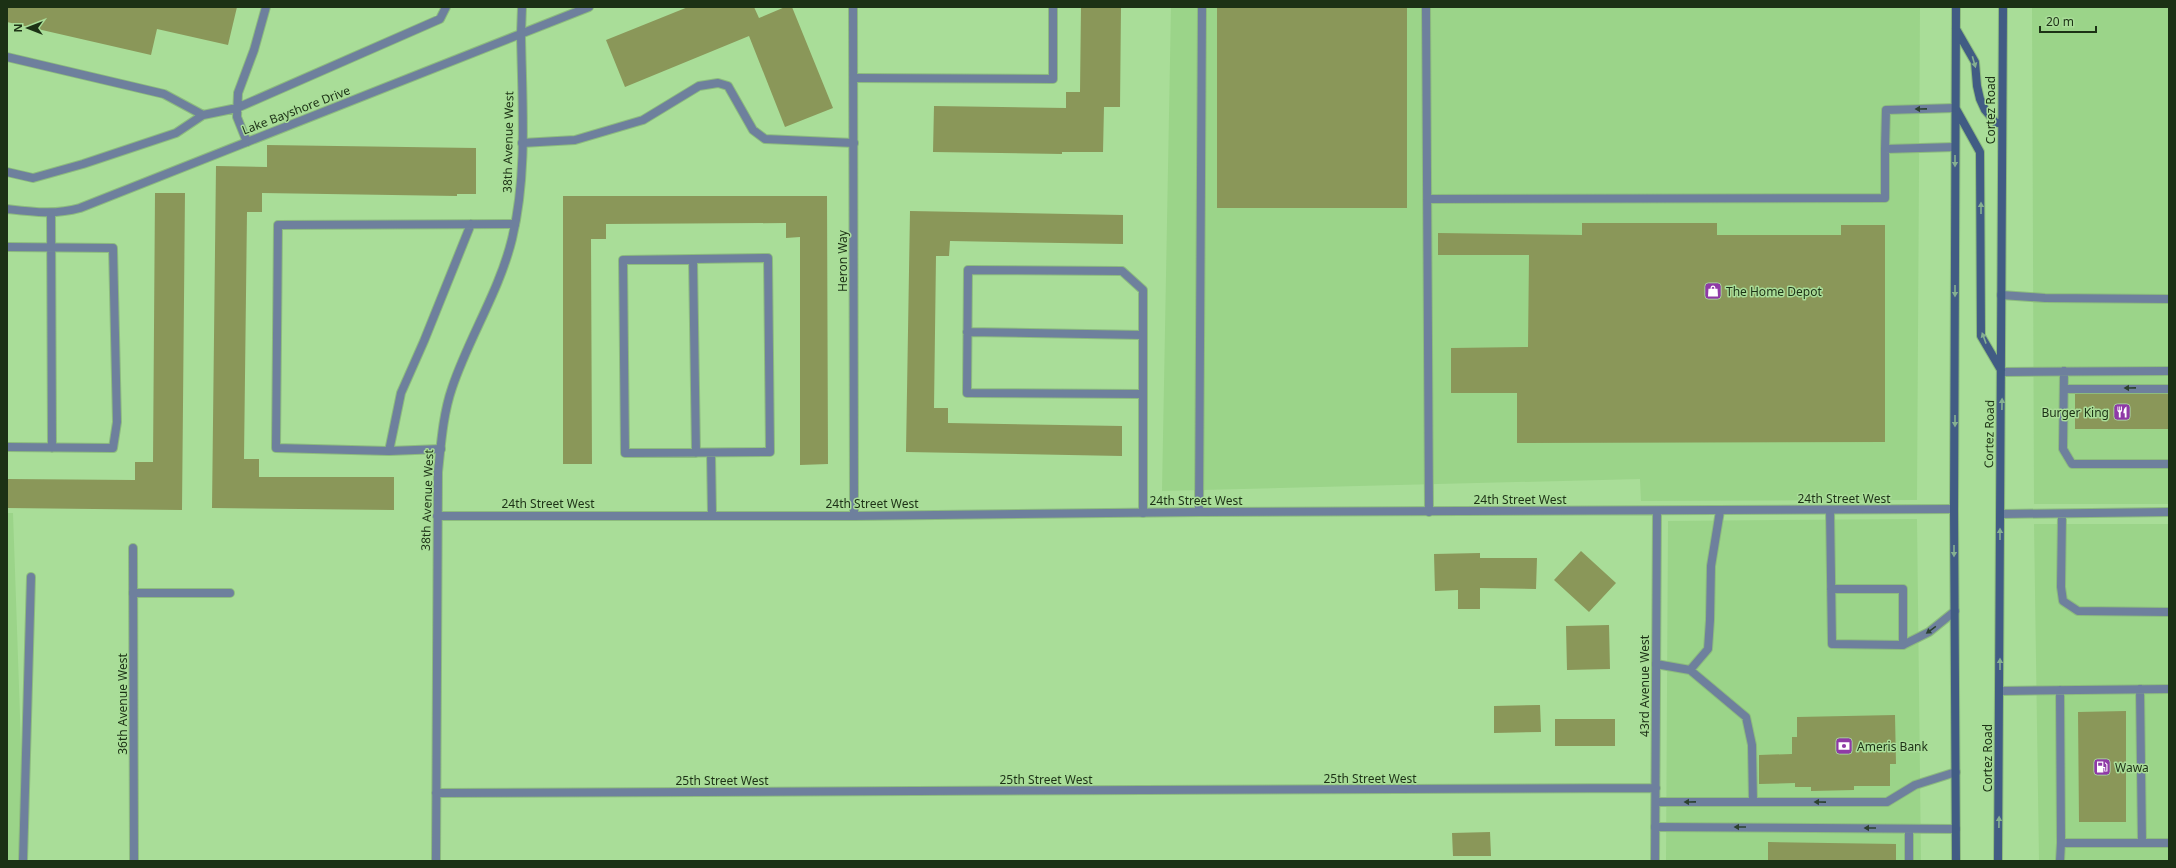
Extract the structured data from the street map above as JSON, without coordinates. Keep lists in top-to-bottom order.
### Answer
{
  "streets": {
    "main road": ["Cortez Road"],
    "street": [
      "Lake Bayshore Drive",
      "38th Avenue West",
      "Heron Way",
      "24th Street West",
      "43rd Avenue West",
      "36th Avenue West",
      "25th Street West"
    ]
  },
  "crossings": [
    ["Lake Bayshore Drive", "38th Avenue West"],
    ["38th Avenue West", "24th Street West"],
    ["38th Avenue West", "25th Street West"],
    ["Heron Way", "24th Street West"],
    ["24th Street West", "43rd Avenue West"],
    ["43rd Avenue West", "25th Street West"]
  ],
  "places": {
    "shop": ["The Home Depot"],
    "restaurant": ["Burger King"],
    "bank": ["Ameris Bank"],
    "fuel station": ["Wawa"]
  },
  "scale_bar": "20 m",
  "north": "left"
}
